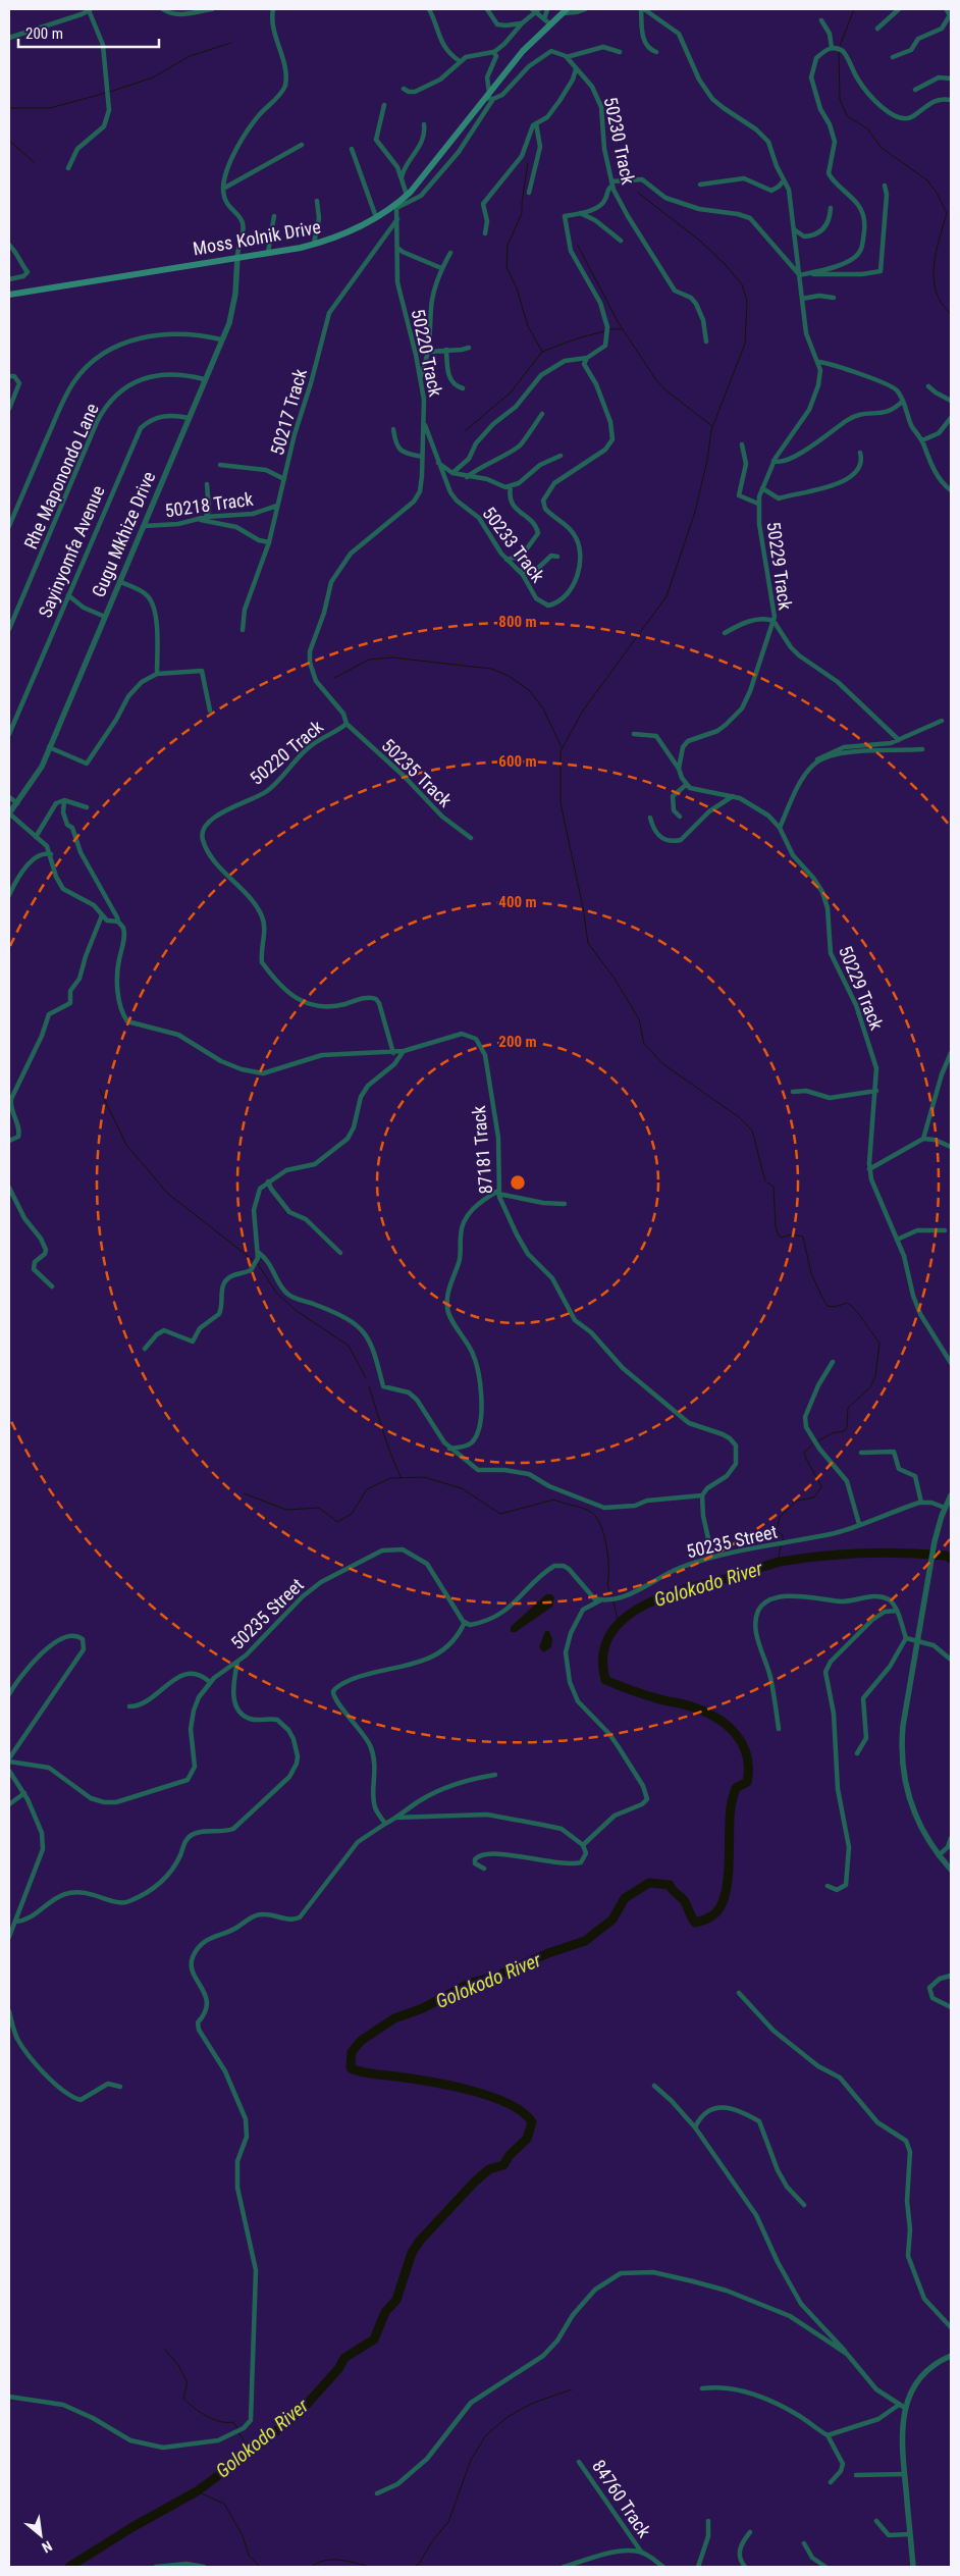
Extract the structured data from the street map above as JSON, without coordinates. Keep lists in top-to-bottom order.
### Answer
{
  "streets": {
    "main road": ["Moss Kolnik Drive"],
    "street": [
      "50230 Track",
      "50220 Track",
      "50217 Track",
      "Rhe Maponondo Lane",
      "50218 Track",
      "Gugu Mkhize Drive",
      "50233 Track",
      "Sayinyomfa Avenue",
      "50229 Track",
      "50235 Track",
      "87181 Track",
      "50235 Street",
      "84760 Track"
    ]
  },
  "crossings": [
    ["Moss Kolnik Drive", "50220 Track"],
    ["Moss Kolnik Drive", "Gugu Mkhize Drive"],
    ["50220 Track", "50217 Track"],
    ["50220 Track", "50233 Track"],
    ["50220 Track", "50235 Track"],
    ["50220 Track", "87181 Track"],
    ["50217 Track", "50218 Track"],
    ["Rhe Maponondo Lane", "Gugu Mkhize Drive"],
    ["50218 Track", "Gugu Mkhize Drive"],
    ["Gugu Mkhize Drive", "Sayinyomfa Avenue"]
  ],
  "water": ["Golokodo River"],
  "scale_bar": "200 m",
  "north": "bottom right",
  "rings": [
    "800 m",
    "600 m",
    "400 m",
    "200 m"
  ]
}
